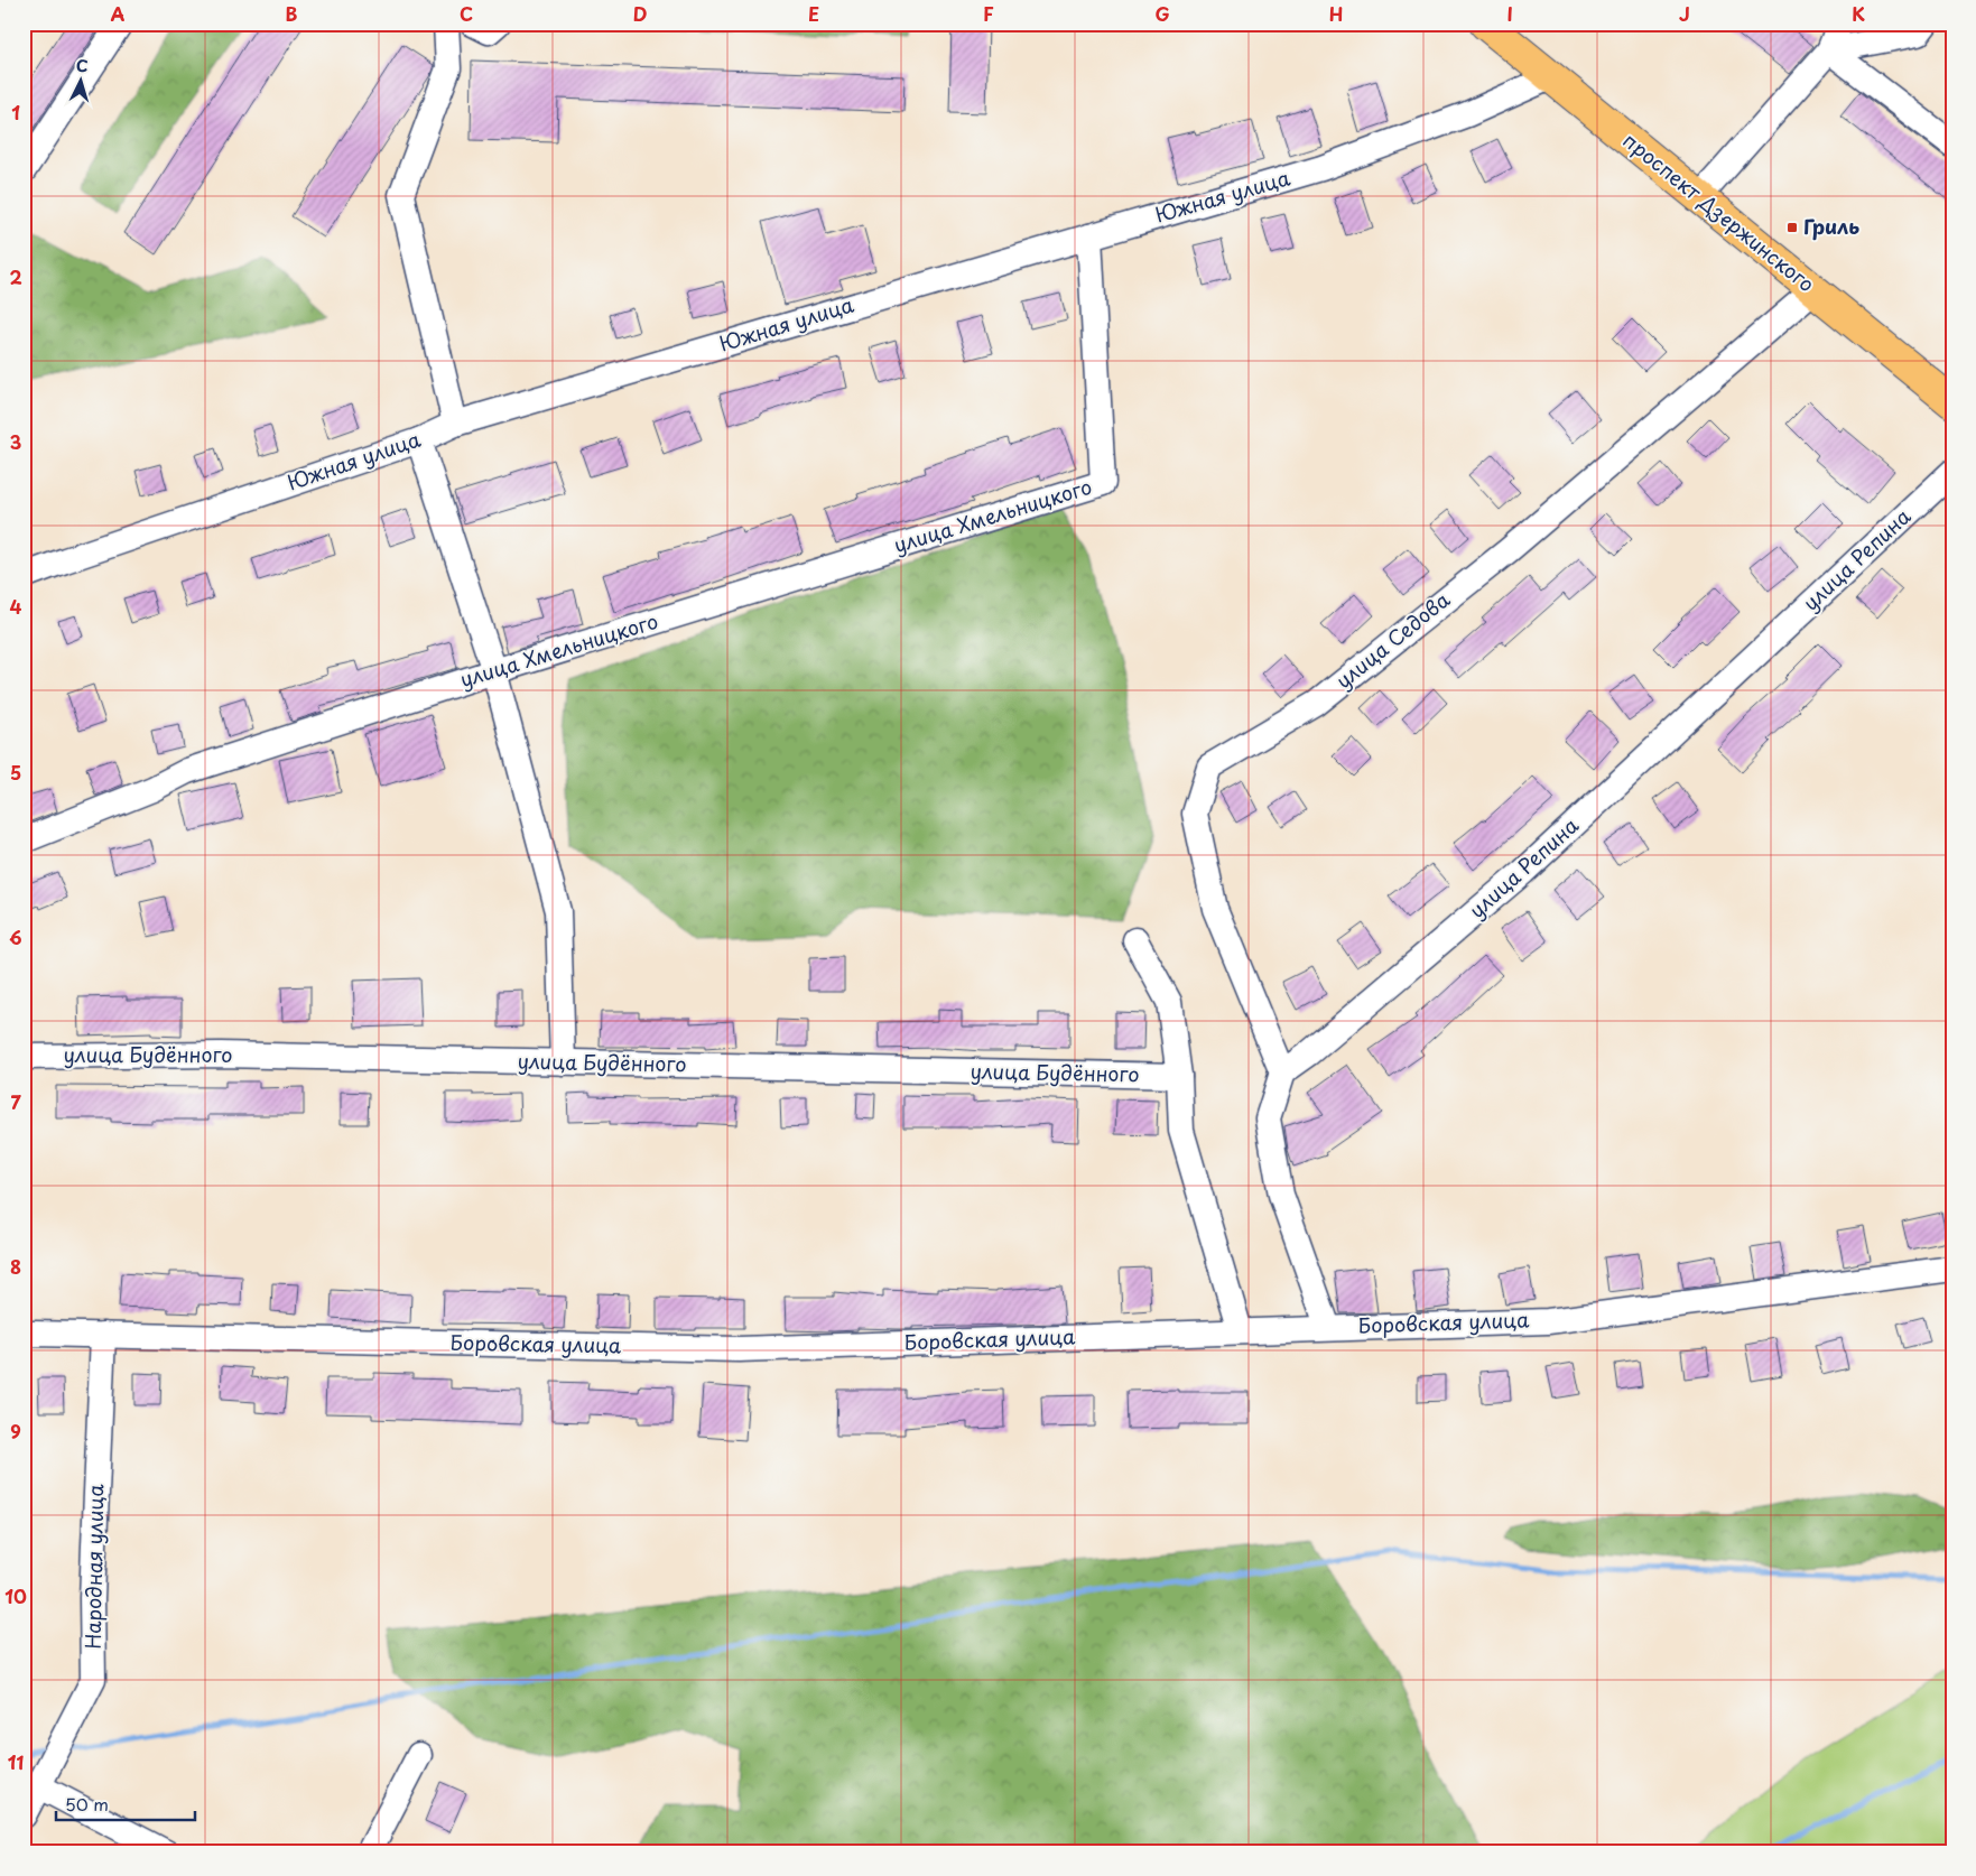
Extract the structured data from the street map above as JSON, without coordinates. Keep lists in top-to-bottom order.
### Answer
{
  "streets": {
    "main road": ["проспект Дзержинского"],
    "street": [
      "Южная улица",
      "улица Хмельницкого",
      "улица Репина",
      "улица Седова",
      "улица Будённого",
      "Боровская улица",
      "Народная улица"
    ]
  },
  "crossings": [
    ["Южная улица", "проспект Дзержинского"],
    ["Южная улица", "улица Хмельницкого"],
    ["проспект Дзержинского", "улица Седова"],
    ["улица Репина", "улица Седова"],
    ["Боровская улица", "Народная улица"]
  ],
  "places": {
    "transit": ["Гриль"]
  },
  "scale_bar": "50 m",
  "north": "top",
  "grid": {
    "columns": [
      "A",
      "B",
      "C",
      "D",
      "E",
      "F",
      "G",
      "H",
      "I",
      "J",
      "K"
    ],
    "rows": [
      "1",
      "2",
      "3",
      "4",
      "5",
      "6",
      "7",
      "8",
      "9",
      "10",
      "11"
    ]
  }
}
